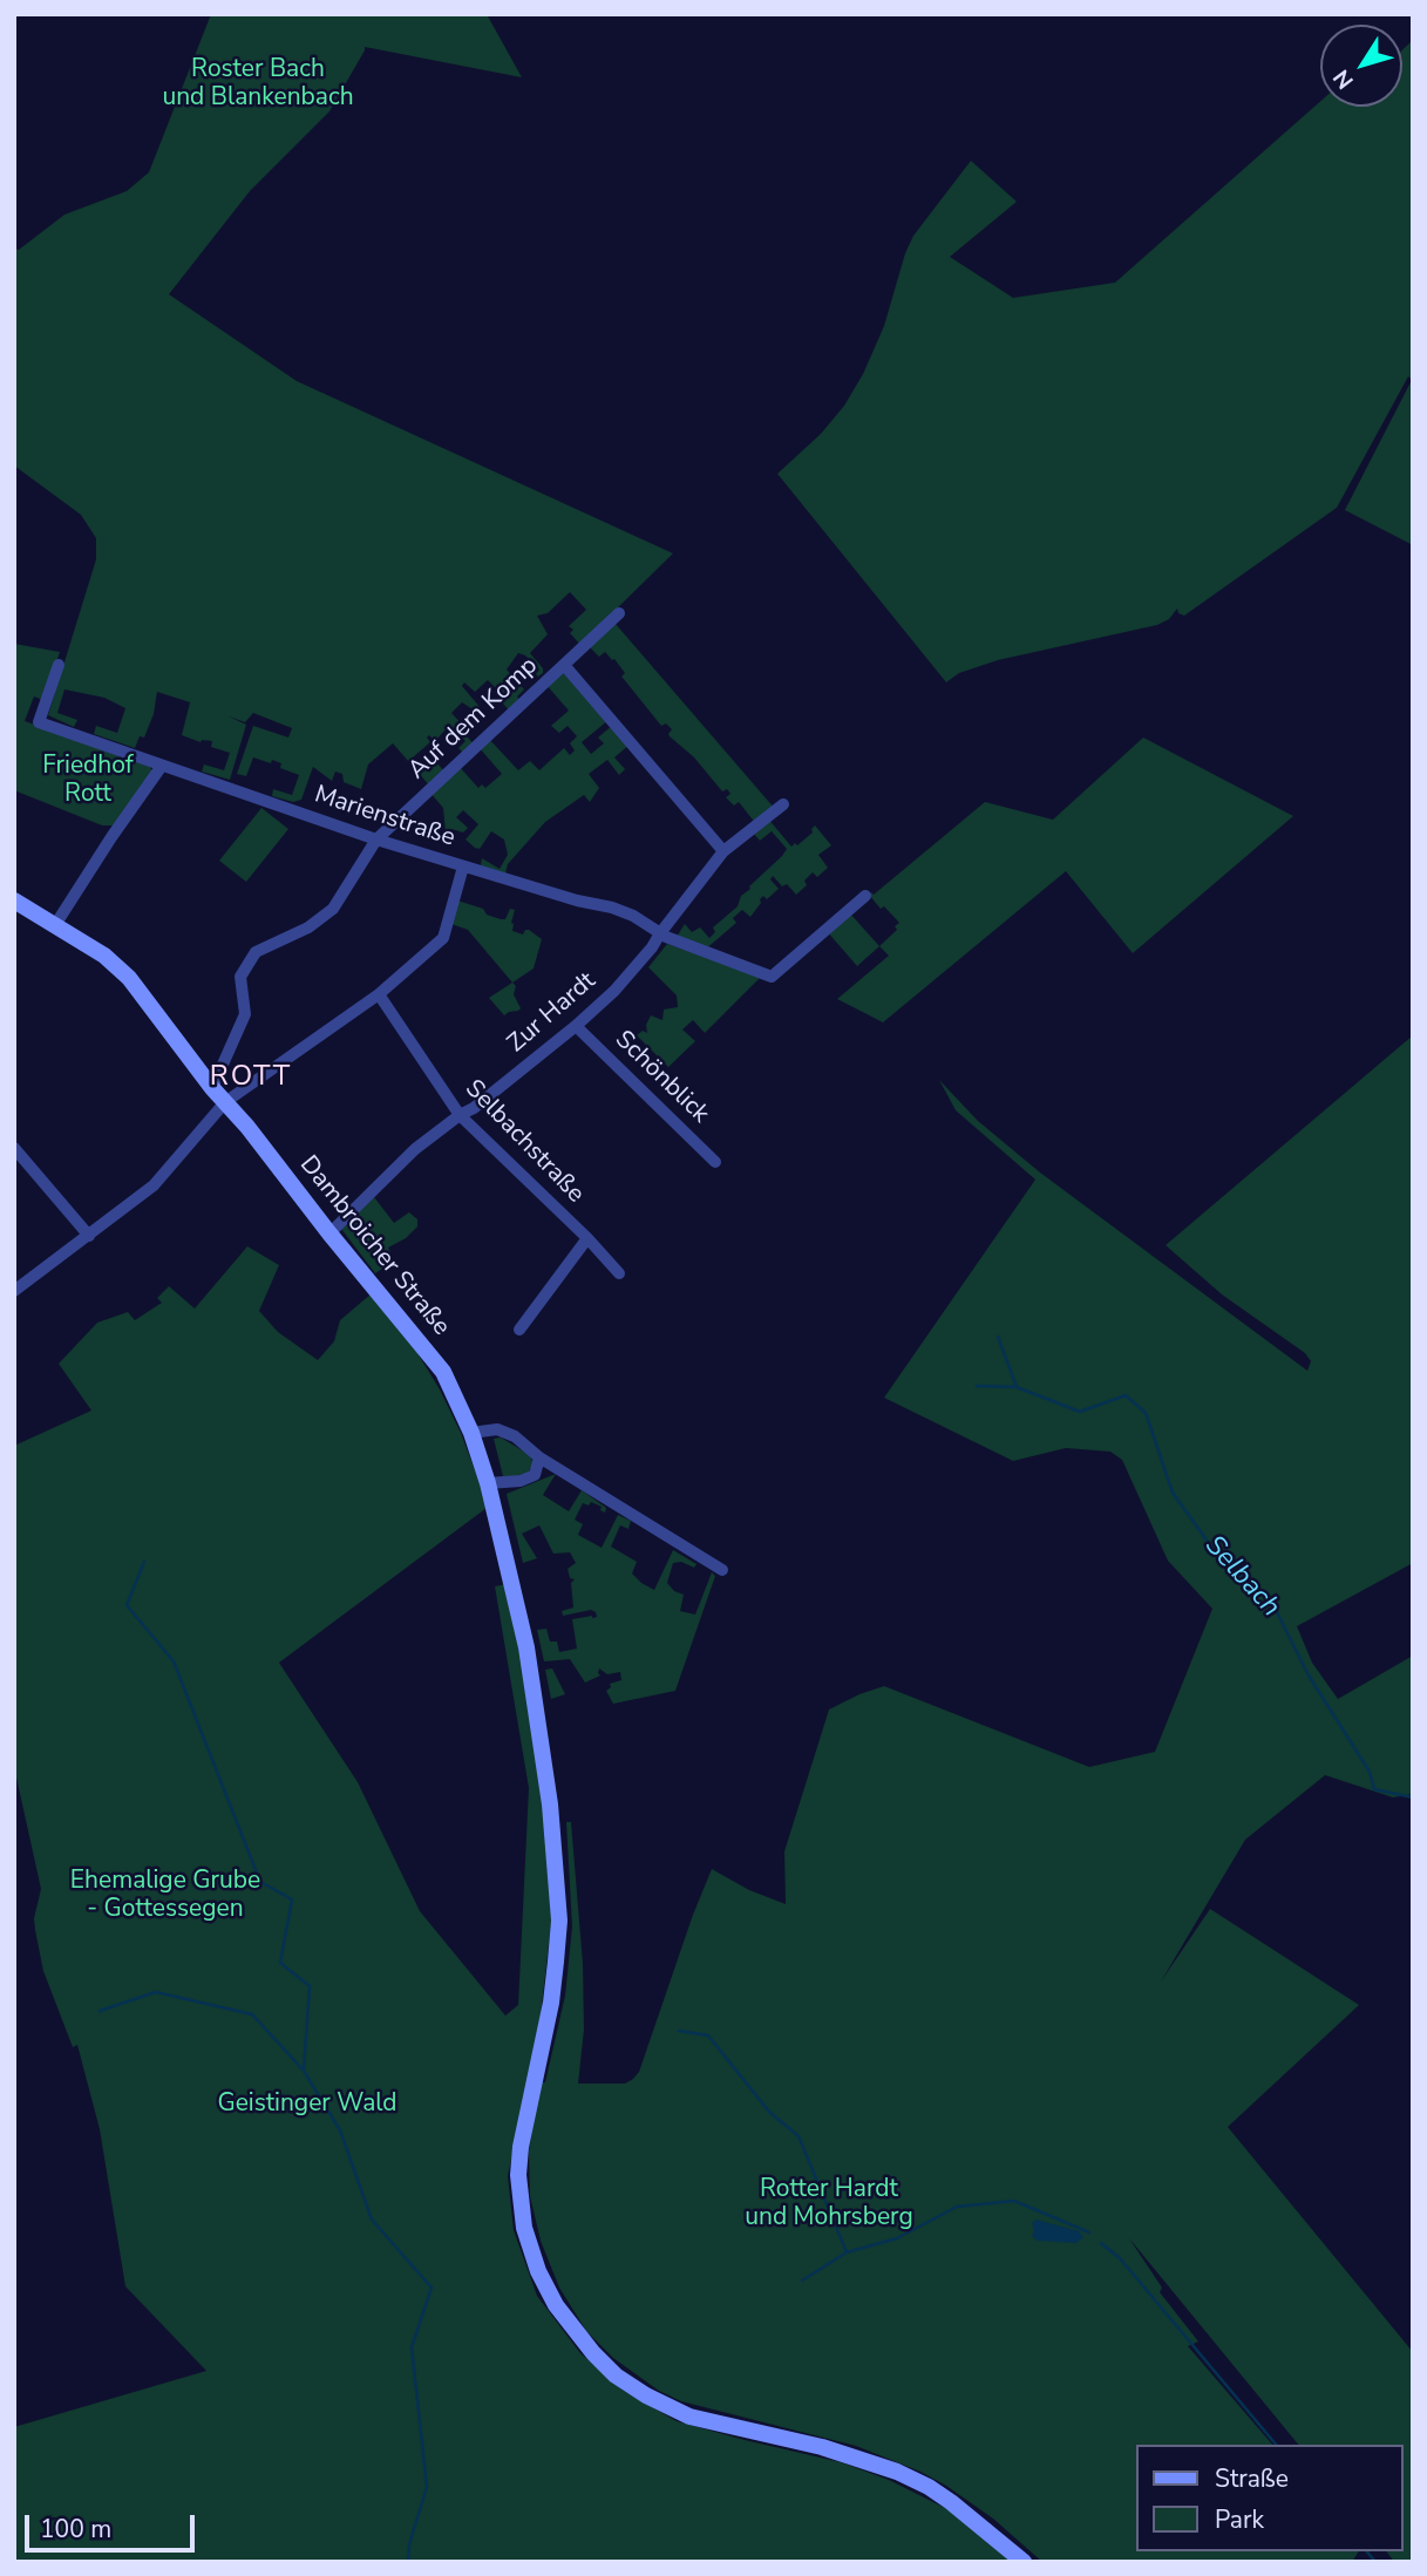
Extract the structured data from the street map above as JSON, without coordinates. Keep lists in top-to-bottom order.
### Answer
{
  "streets": {
    "street": [
      "Auf dem Komp",
      "Marienstraße",
      "Zur Hardt",
      "Schönblick",
      "Selbachstraße",
      "Dambroicher Straße"
    ]
  },
  "crossings": [
    ["Auf dem Komp", "Marienstraße"],
    ["Auf dem Komp", "Dambroicher Straße"],
    ["Marienstraße", "Zur Hardt"],
    ["Zur Hardt", "Schönblick"],
    ["Zur Hardt", "Selbachstraße"],
    ["Zur Hardt", "Dambroicher Straße"]
  ],
  "districts": ["ROTT"],
  "water": ["Selbach"],
  "parks": [
    "Roster Bach und Blankenbach",
    "Friedhof Rott",
    "Ehemalige Grube - Gottessegen",
    "Geistinger Wald",
    "Rotter Hardt und Mohrsberg"
  ],
  "legend": ["Straße", "Park"],
  "scale_bar": "100 m",
  "north": "bottom left"
}
